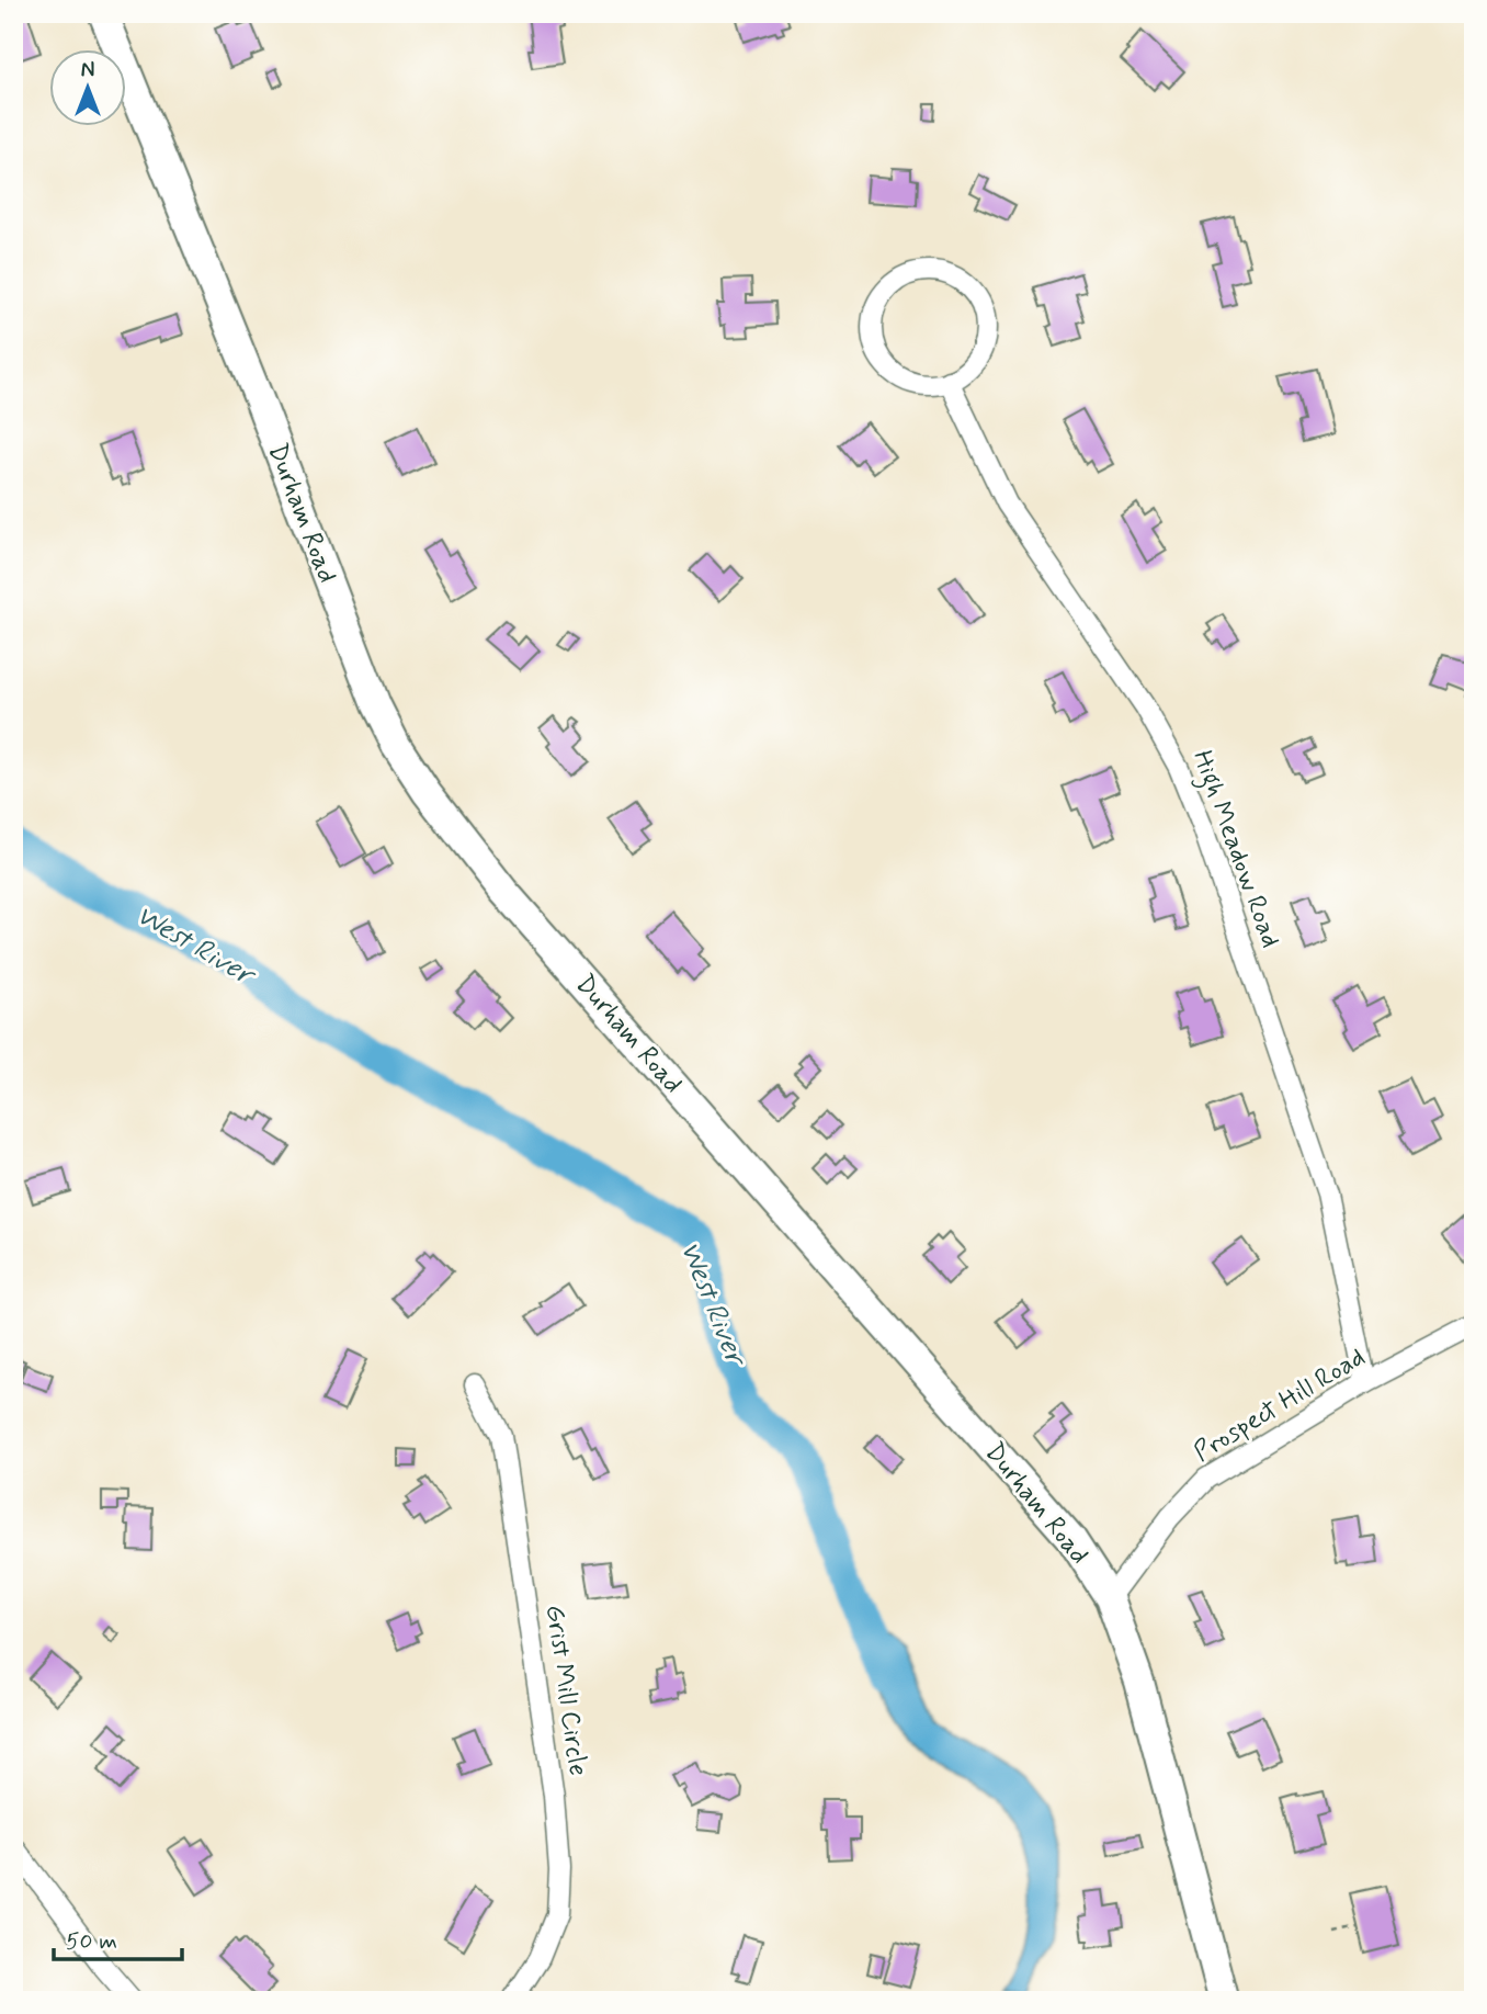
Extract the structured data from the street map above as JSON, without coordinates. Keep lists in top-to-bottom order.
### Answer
{
  "streets": {
    "main road": ["Durham Road"],
    "street": ["High Meadow Road", "Prospect Hill Road", "Grist Mill Circle"]
  },
  "crossings": [
    ["Durham Road", "Prospect Hill Road"],
    ["High Meadow Road", "Prospect Hill Road"]
  ],
  "water": ["West River"],
  "scale_bar": "50 m",
  "north": "top"
}
